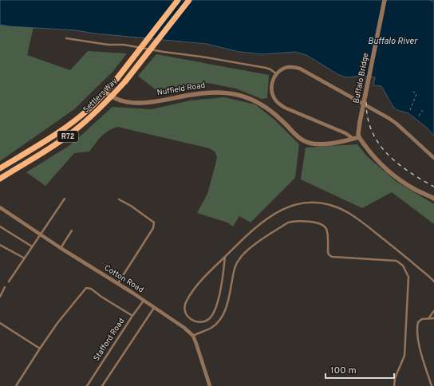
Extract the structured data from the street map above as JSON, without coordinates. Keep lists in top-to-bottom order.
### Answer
{
  "streets": {
    "main road": ["Settlers Way", "R72"],
    "street": ["Buffalo Bridge", "Nuffield Road", "Cotton Road"],
    "lane": ["Stafford Road"]
  },
  "crossings": [
    ["Buffalo Bridge", "Nuffield Road"],
    ["Nuffield Road", "Settlers Way"],
    ["Cotton Road", "Stafford Road"]
  ],
  "water": ["Buffalo River"],
  "scale_bar": "100 m"
}
